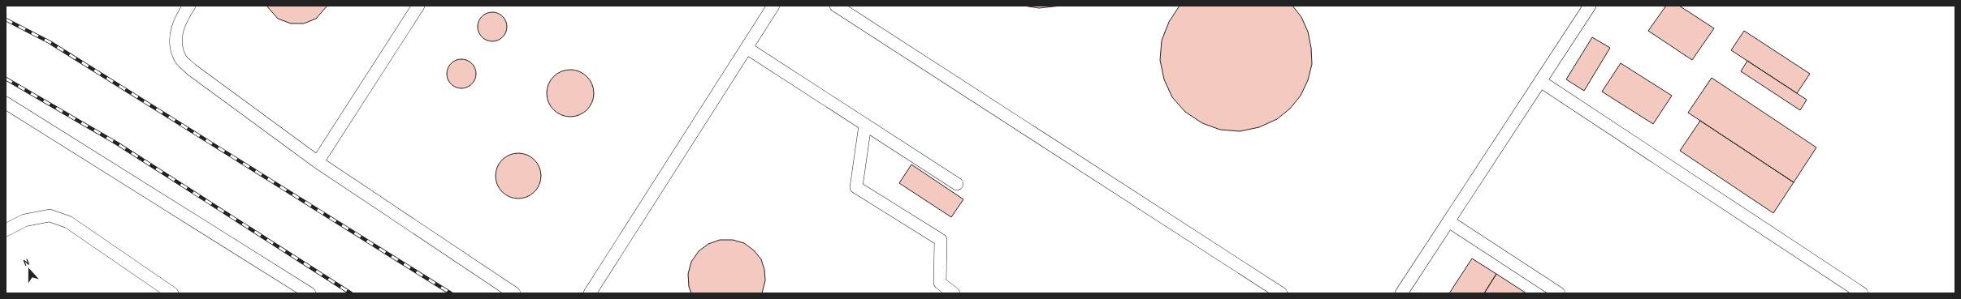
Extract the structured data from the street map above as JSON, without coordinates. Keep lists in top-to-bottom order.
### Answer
{
  "north": "top"
}
